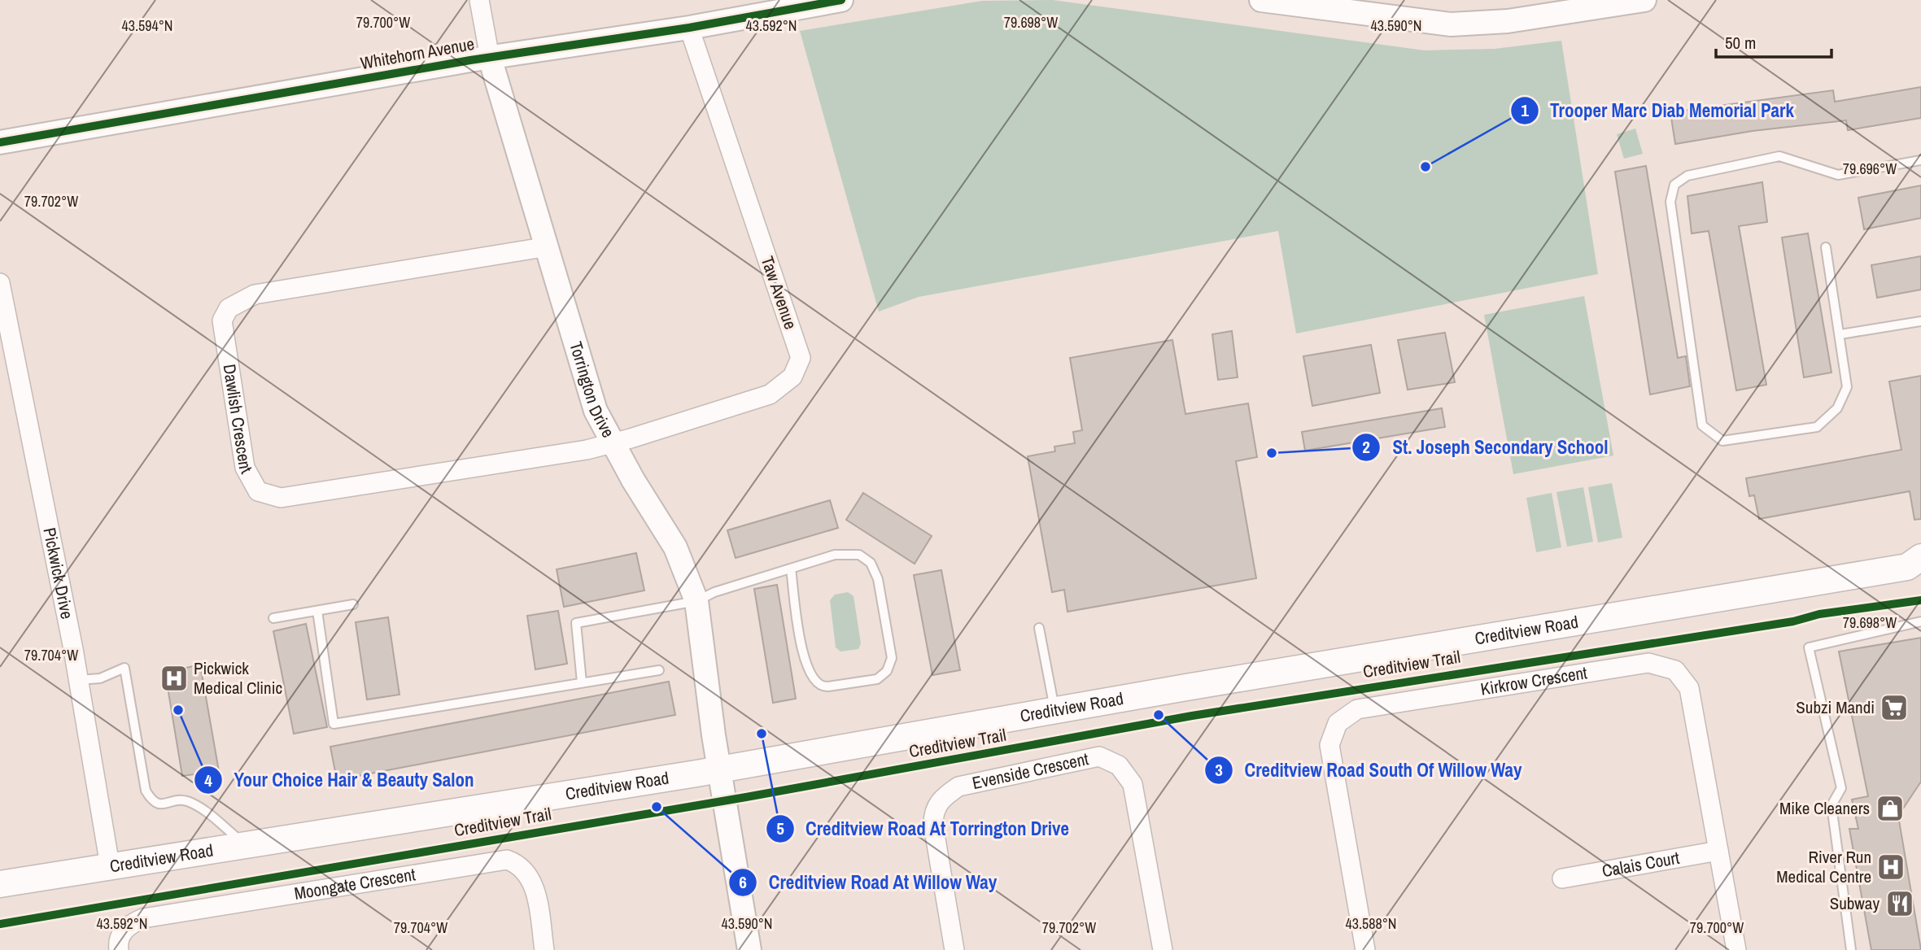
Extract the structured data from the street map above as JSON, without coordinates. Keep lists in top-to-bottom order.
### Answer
{
  "streets": {
    "main road": ["Creditview Road"],
    "street": [
      "Whitehorn Avenue",
      "Taw Avenue",
      "Torrington Drive",
      "Dawlish Crescent",
      "Pickwick Drive",
      "Kirkrow Crescent",
      "Evenside Crescent",
      "Calais Court",
      "Moongate Crescent"
    ],
    "cycle path": ["Creditview Trail"]
  },
  "crossings": [
    ["Whitehorn Avenue", "Taw Avenue"],
    ["Whitehorn Avenue", "Torrington Drive"],
    ["Taw Avenue", "Torrington Drive"],
    ["Taw Avenue", "Dawlish Crescent"],
    ["Torrington Drive", "Dawlish Crescent"],
    ["Torrington Drive", "Creditview Road"],
    ["Pickwick Drive", "Creditview Road"],
    ["Kirkrow Crescent", "Calais Court"]
  ],
  "places": {
    "other": [
      "Trooper Marc Diab Memorial Park",
      "St. Joseph Secondary School",
      "Your Choice Hair & Beauty Salon",
      "Creditview Road South Of Willow Way",
      "Creditview Road At Torrington Drive",
      "Creditview Road At Willow Way"
    ],
    "hospital": ["Pickwick Medical Clinic", "River Run Medical Centre"],
    "supermarket": ["Subzi Mandi"],
    "shop": ["Mike Cleaners"],
    "restaurant": ["Subway"]
  },
  "scale_bar": "50 m",
  "coordinates": [
    "79.700°W",
    "79.698°W",
    "43.594°N",
    "43.592°N",
    "43.590°N",
    "79.696°W",
    "79.702°W",
    "79.704°W",
    "43.588°N"
  ]
}
